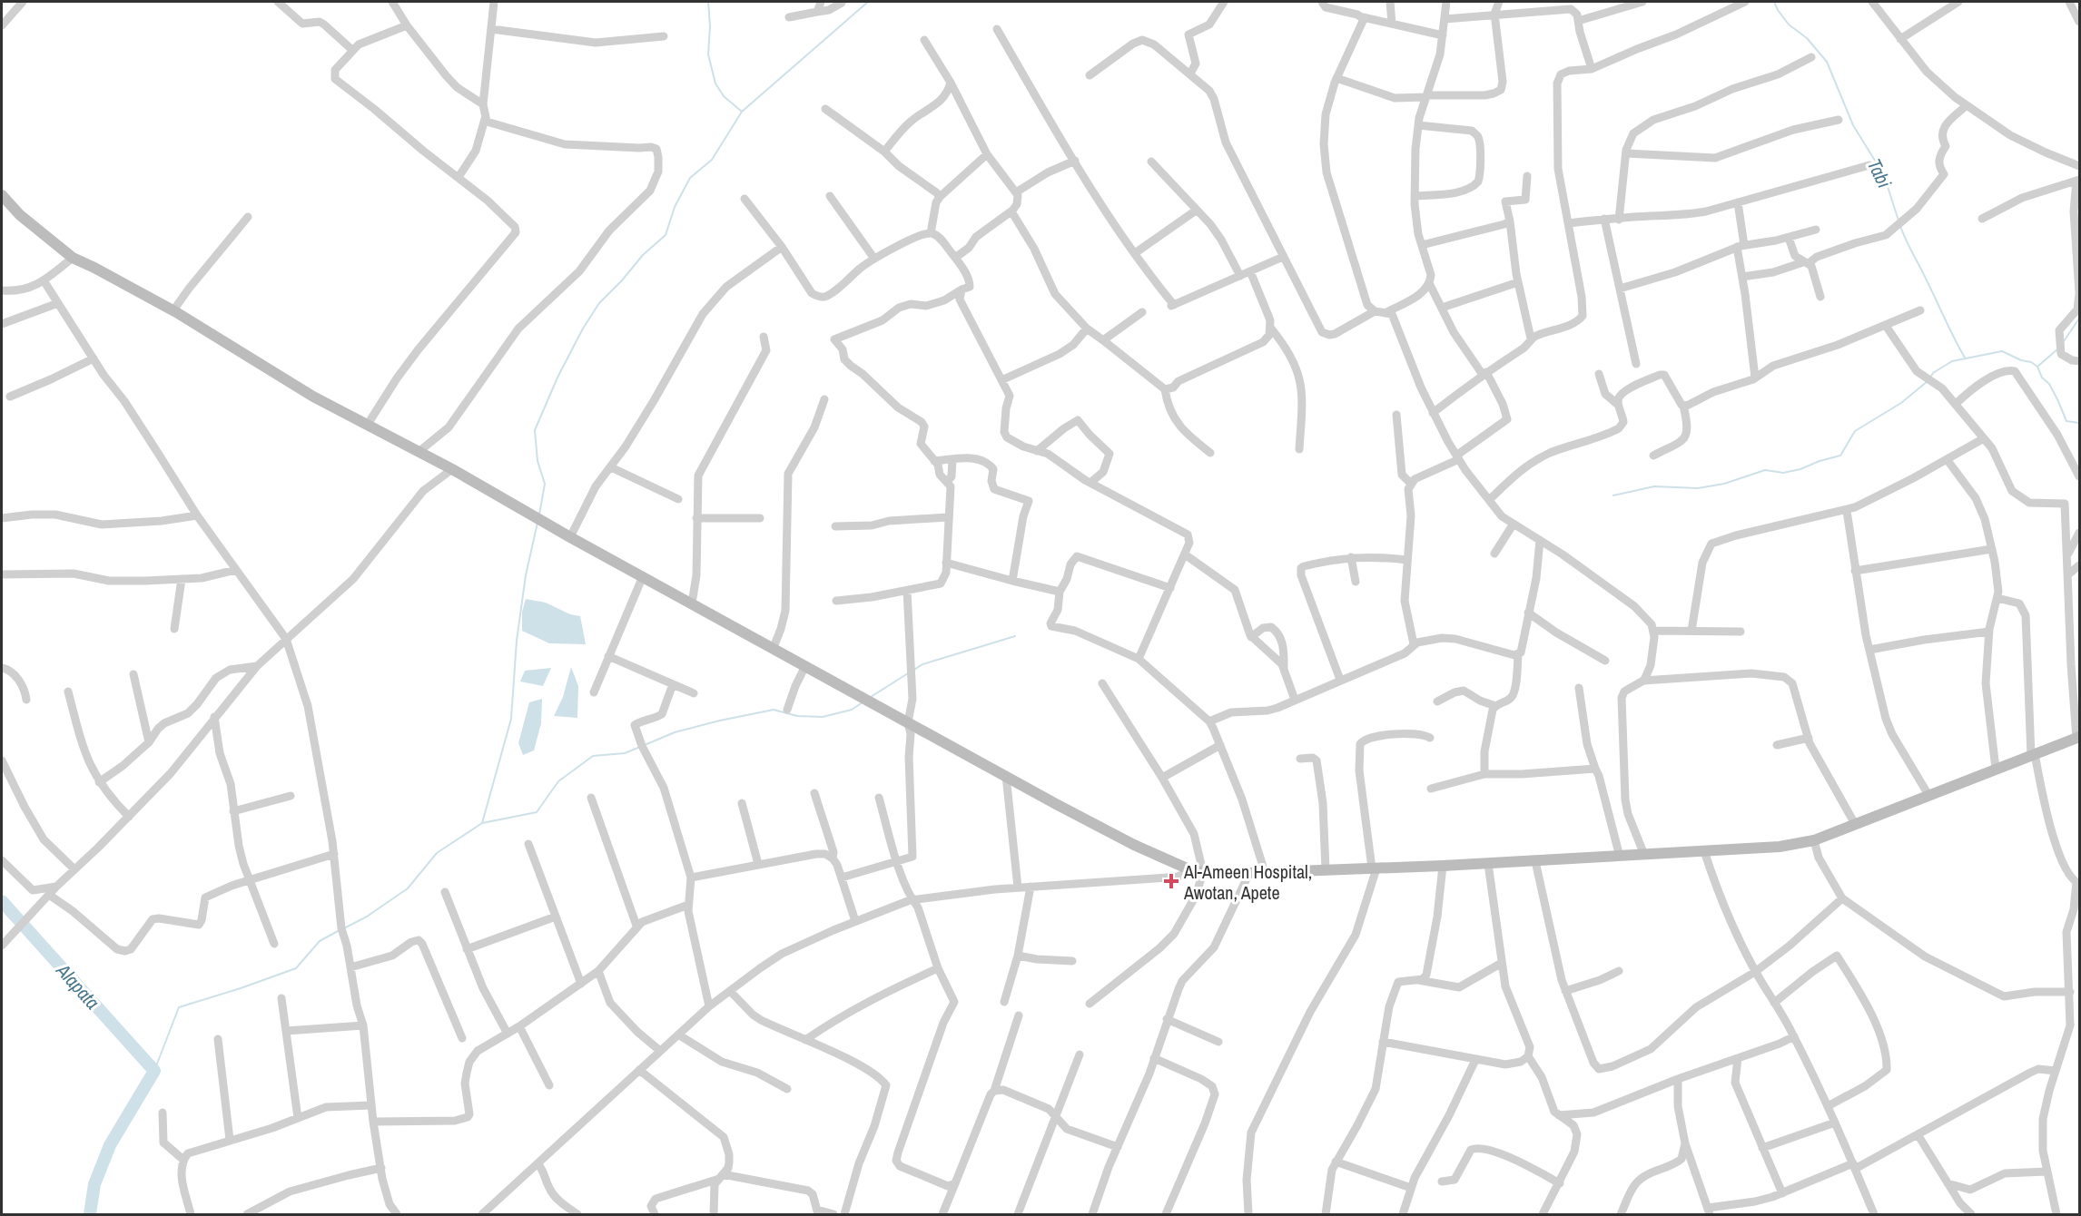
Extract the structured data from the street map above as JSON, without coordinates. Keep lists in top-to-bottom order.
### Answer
{
  "water": ["Tabi", "Alapata"],
  "places": {
    "health": ["Al-Ameen Hospital, Awotan, Apete"]
  }
}
